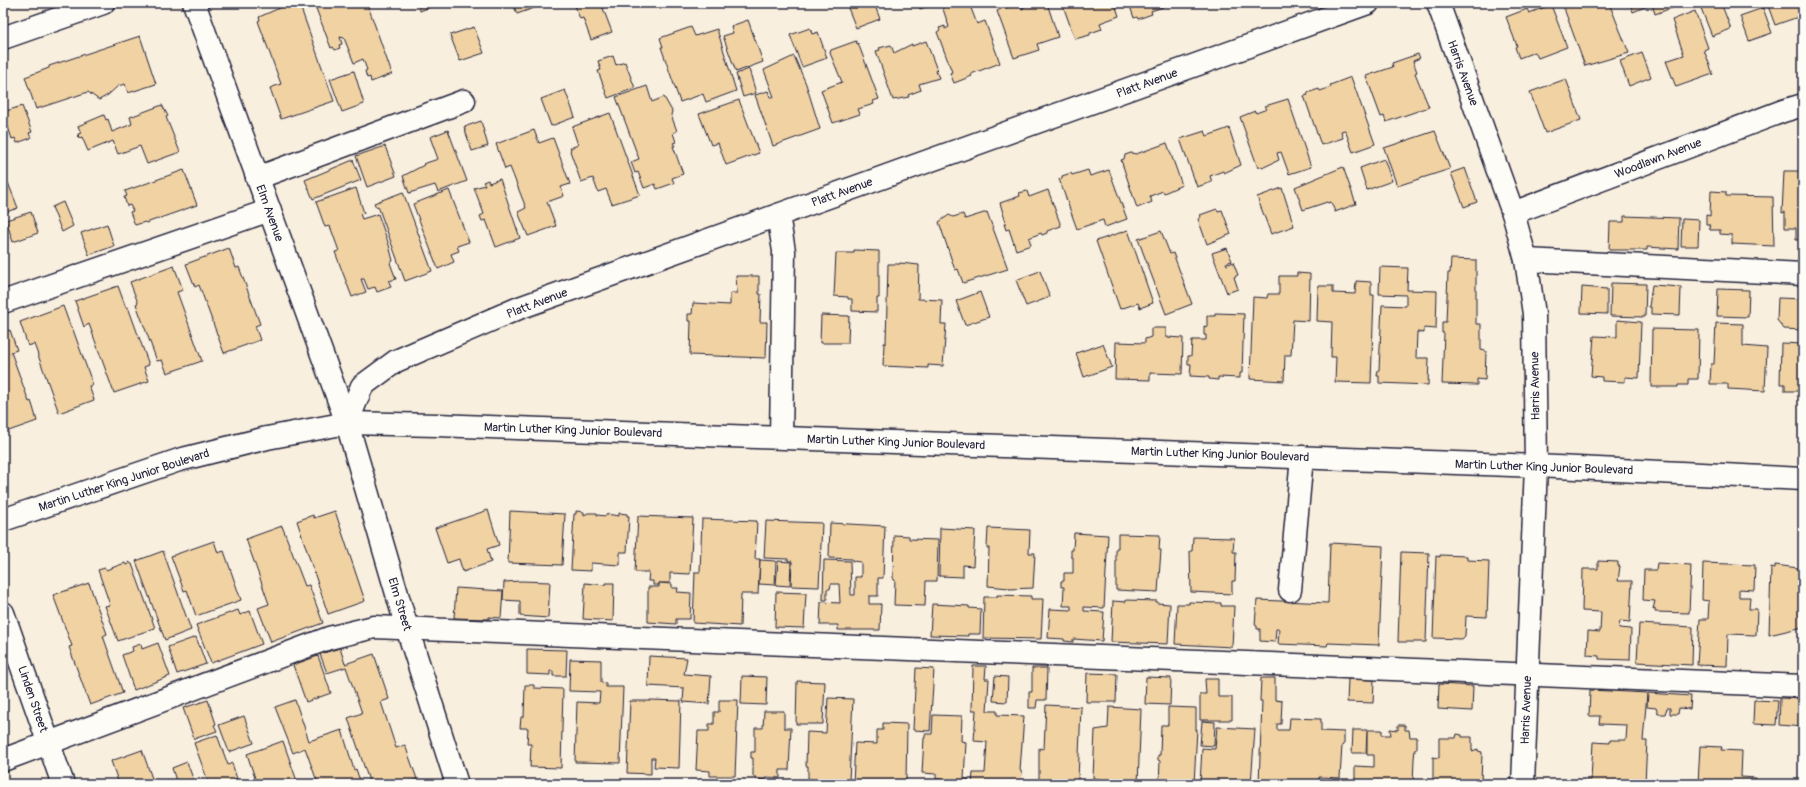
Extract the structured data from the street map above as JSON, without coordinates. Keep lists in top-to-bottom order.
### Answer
{
  "streets": {
    "street": [
      "Harris Avenue",
      "Platt Avenue",
      "Woodlawn Avenue",
      "Elm Avenue",
      "Martin Luther King Junior Boulevard",
      "Elm Street",
      "Linden Street"
    ]
  },
  "crossings": [
    ["Harris Avenue", "Woodlawn Avenue"],
    ["Harris Avenue", "Martin Luther King Junior Boulevard"],
    ["Platt Avenue", "Elm Avenue"],
    ["Platt Avenue", "Martin Luther King Junior Boulevard"],
    ["Platt Avenue", "Elm Street"],
    ["Elm Avenue", "Martin Luther King Junior Boulevard"],
    ["Elm Avenue", "Elm Street"],
    ["Martin Luther King Junior Boulevard", "Elm Street"]
  ]
}
